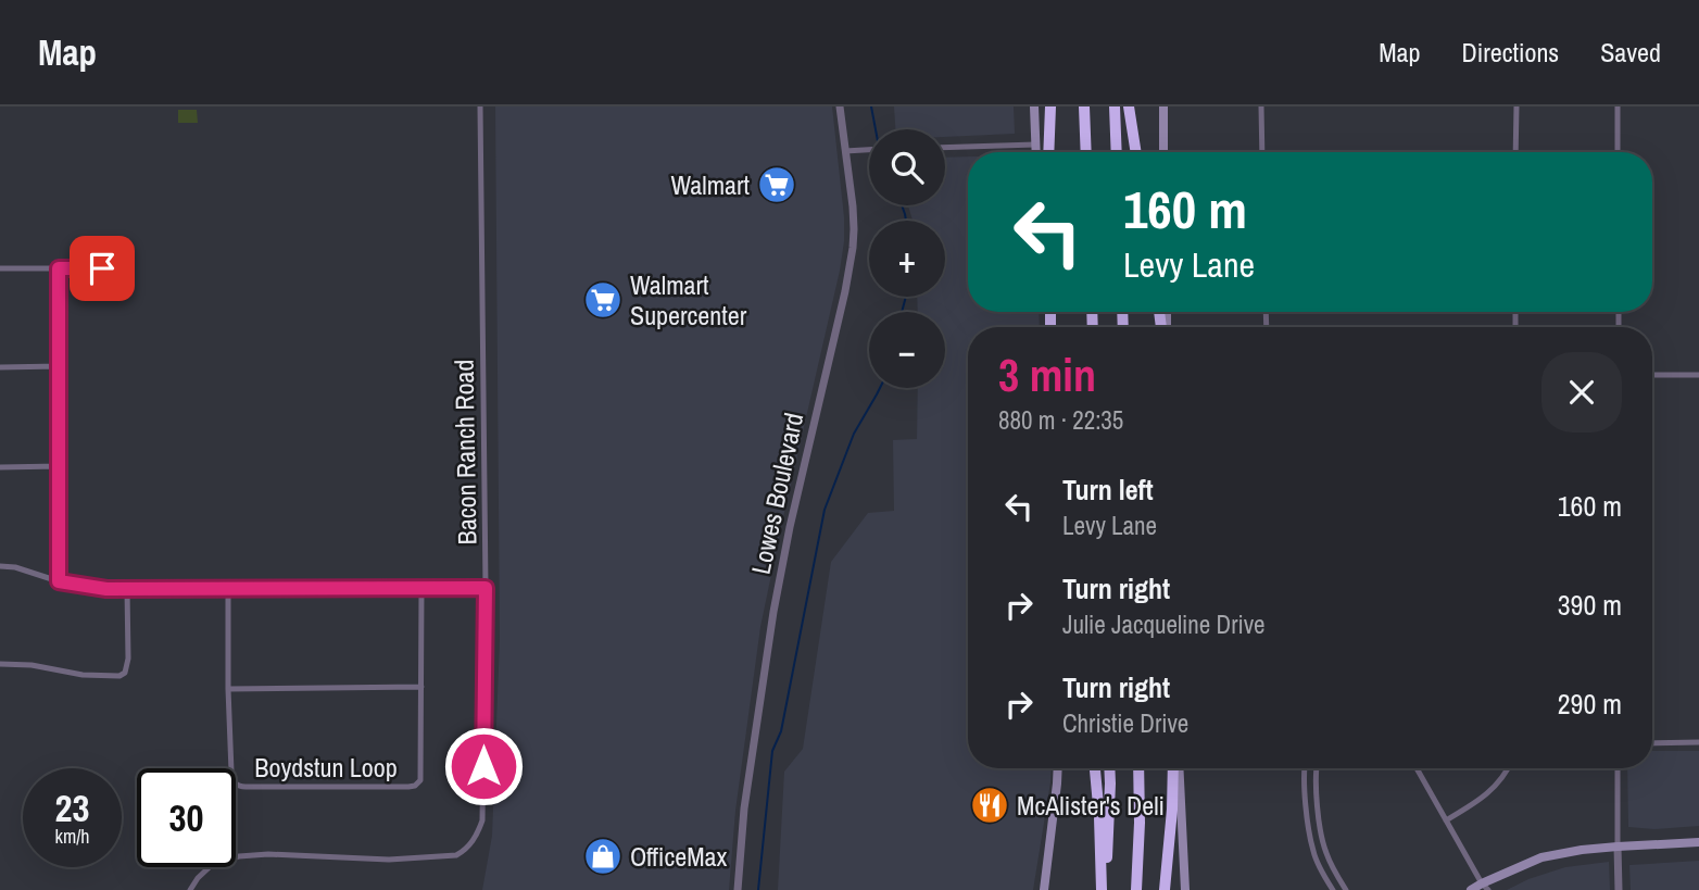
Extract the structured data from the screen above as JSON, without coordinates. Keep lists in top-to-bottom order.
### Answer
{
  "streets": {
    "street": ["Bacon Ranch Road", "Lowes Boulevard", "Boydstun Loop"]
  },
  "places": {
    "supermarket": ["Walmart", "Walmart Supercenter"],
    "restaurant": ["McAlister's Deli"],
    "shop": ["OfficeMax"]
  },
  "page": {
    "header": "Map",
    "nav": ["Map", "Directions", "Saved"],
    "map_buttons": ["+", "−"],
    "turn": ["160 m", "Levy Lane"],
    "heading": ["3 min", "880 m · 22:35"],
    "list": [
      {
        "name": "Turn left",
        "note": "Levy Lane",
        "value": "160 m"
      },
      {
        "name": "Turn right",
        "note": "Julie Jacqueline Drive",
        "value": "390 m"
      },
      {
        "name": "Turn right",
        "note": "Christie Drive",
        "value": "290 m"
      }
    ],
    "speed": "23 km/h",
    "limit": "30"
  }
}
